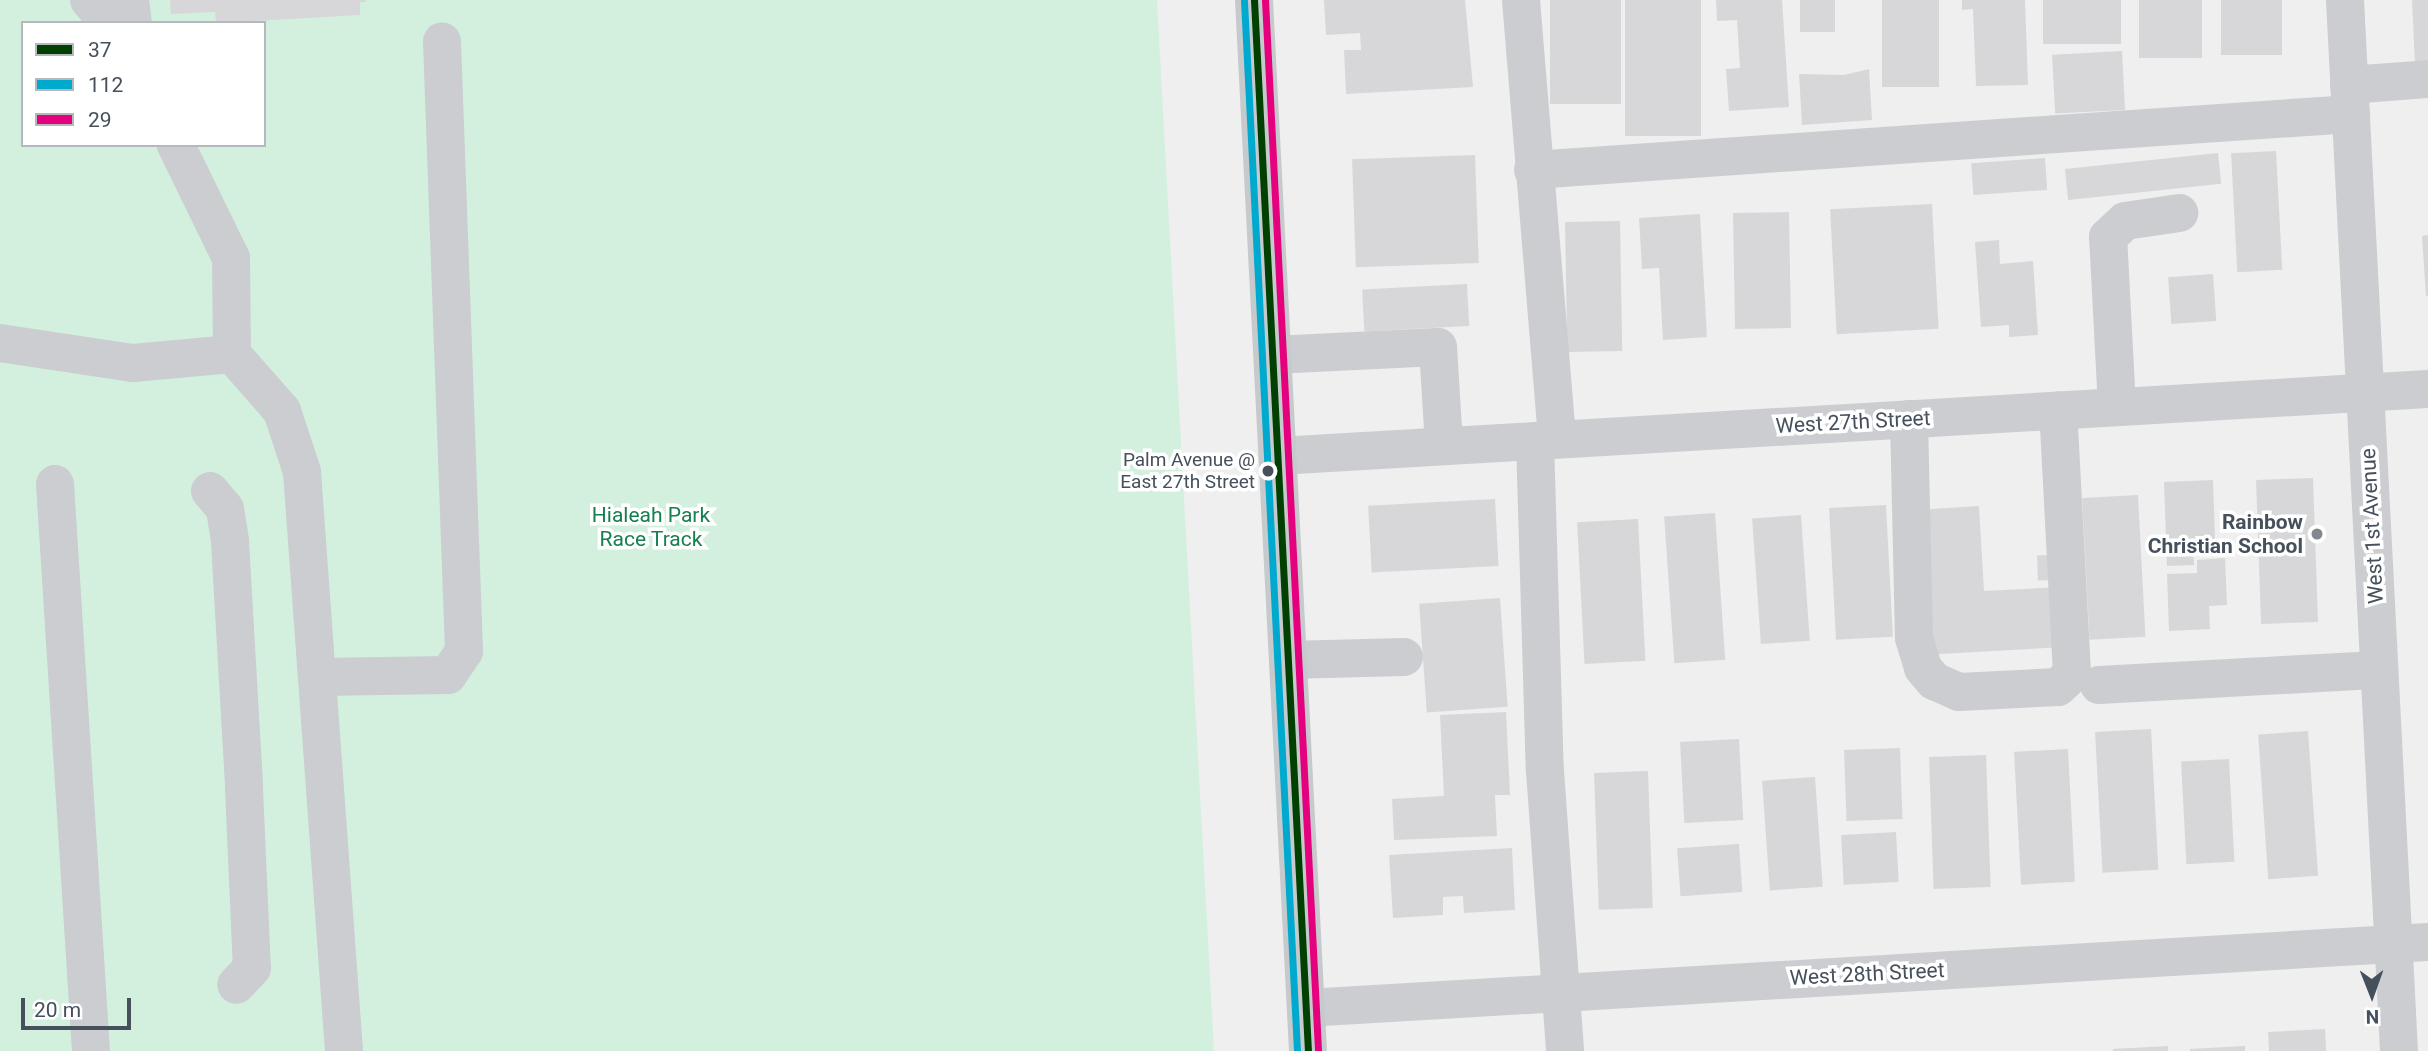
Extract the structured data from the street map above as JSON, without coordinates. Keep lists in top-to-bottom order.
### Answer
{
  "streets": {
    "street": ["West 27th Street", "West 1st Avenue", "West 28th Street"]
  },
  "crossings": [
    ["West 27th Street", "West 1st Avenue"],
    ["West 1st Avenue", "West 28th Street"]
  ],
  "parks": ["Hialeah Park Race Track"],
  "places": ["Palm Avenue @ East 27th Street", "Rainbow Christian School"],
  "lines": ["transit line 37", "transit line 29", "transit line 112"],
  "legend": ["37", "112", "29"],
  "scale_bar": "20 m",
  "north": "bottom"
}
